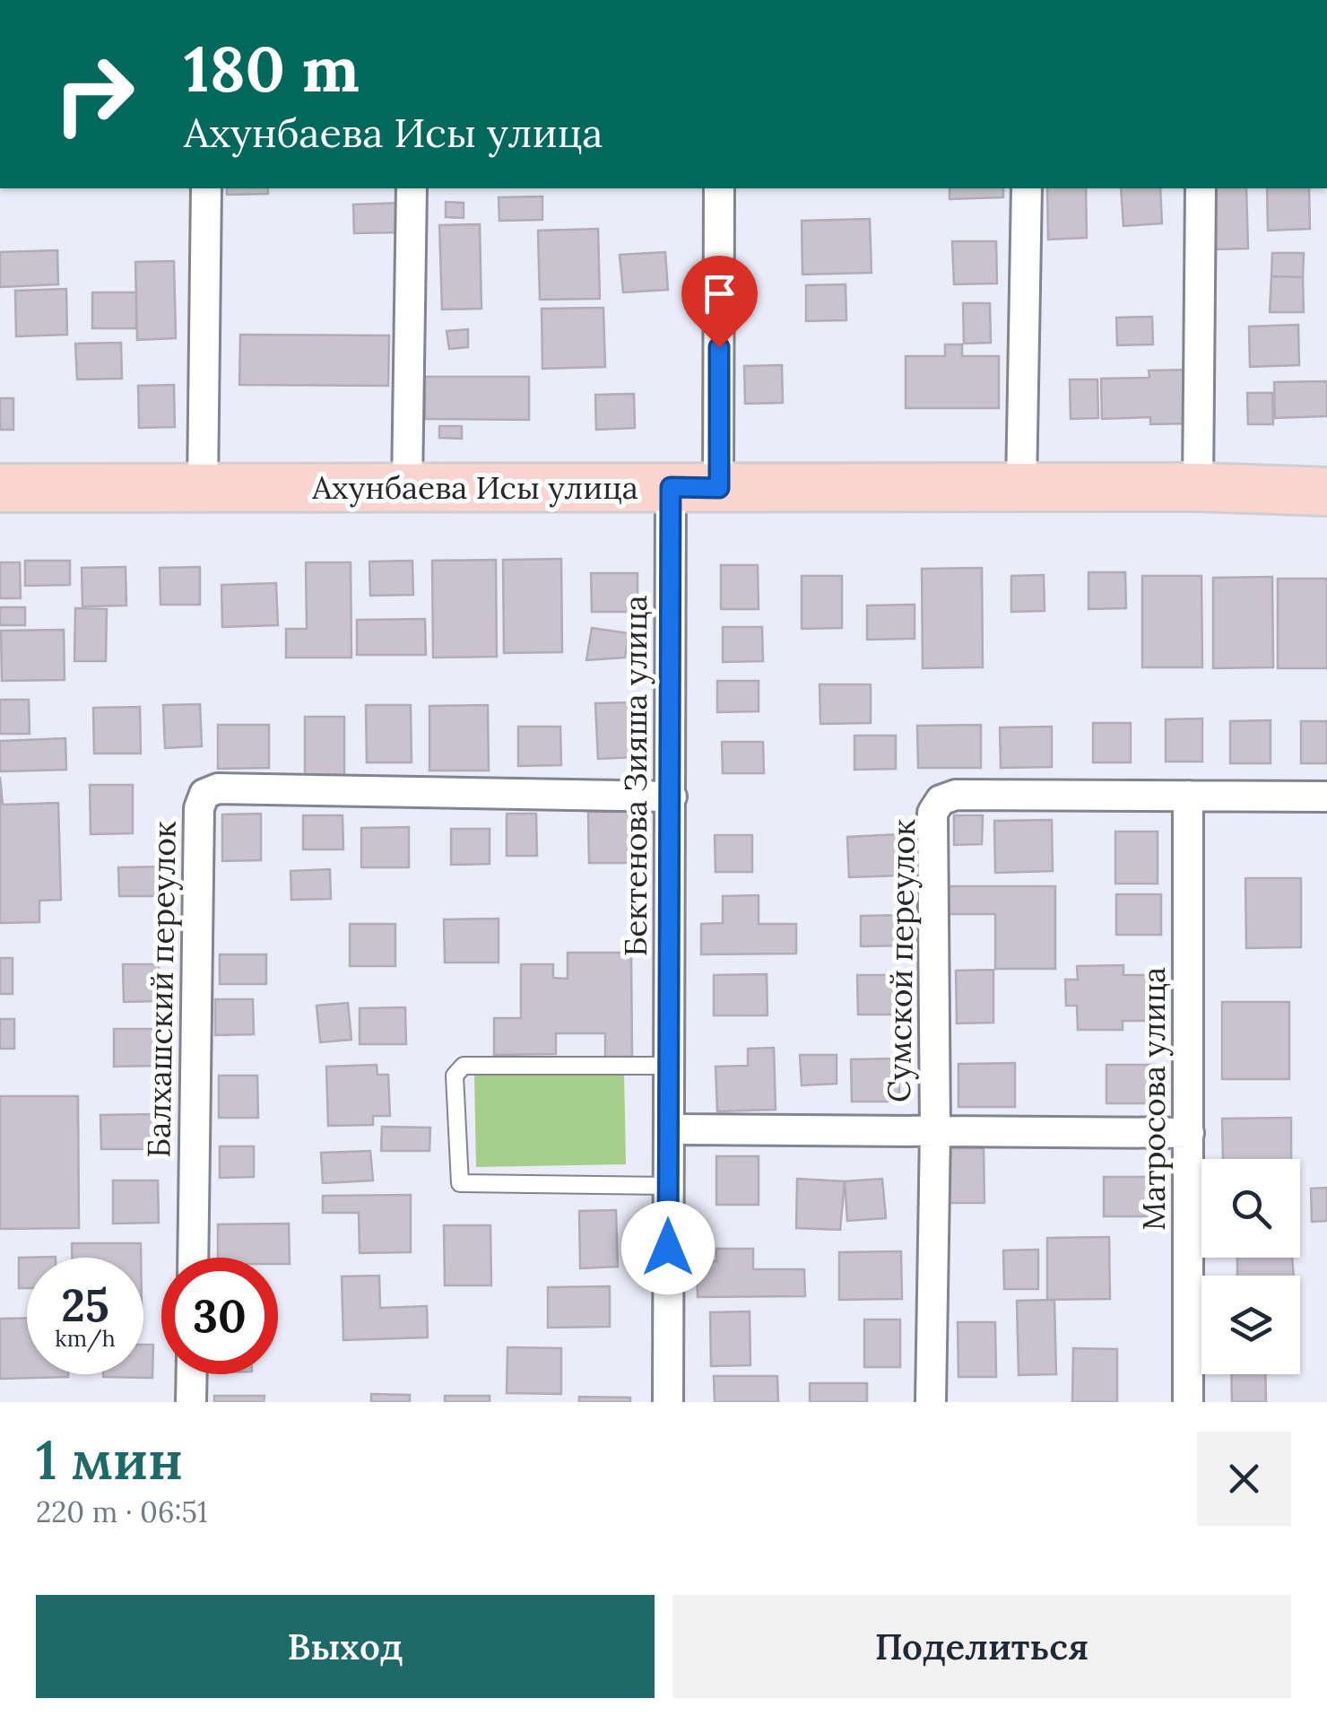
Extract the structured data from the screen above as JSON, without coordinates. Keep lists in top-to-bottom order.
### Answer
{
  "streets": {
    "main road": ["Ахунбаева Исы улица"],
    "street": [
      "Бектенова Зияша улица",
      "Сумской переулок",
      "Балхашский переулок",
      "Матросова улица"
    ]
  },
  "crossings": [
    ["Ахунбаева Исы улица", "Бектенова Зияша улица"],
    ["Бектенова Зияша улица", "Балхашский переулок"],
    ["Сумской переулок", "Матросова улица"]
  ],
  "page": {
    "turn": ["180 m", "Ахунбаева Исы улица"],
    "speed": "25 km/h",
    "limit": "30",
    "heading": ["1 мин", "220 m · 06:51"],
    "buttons": ["Выход", "Поделиться"]
  }
}
